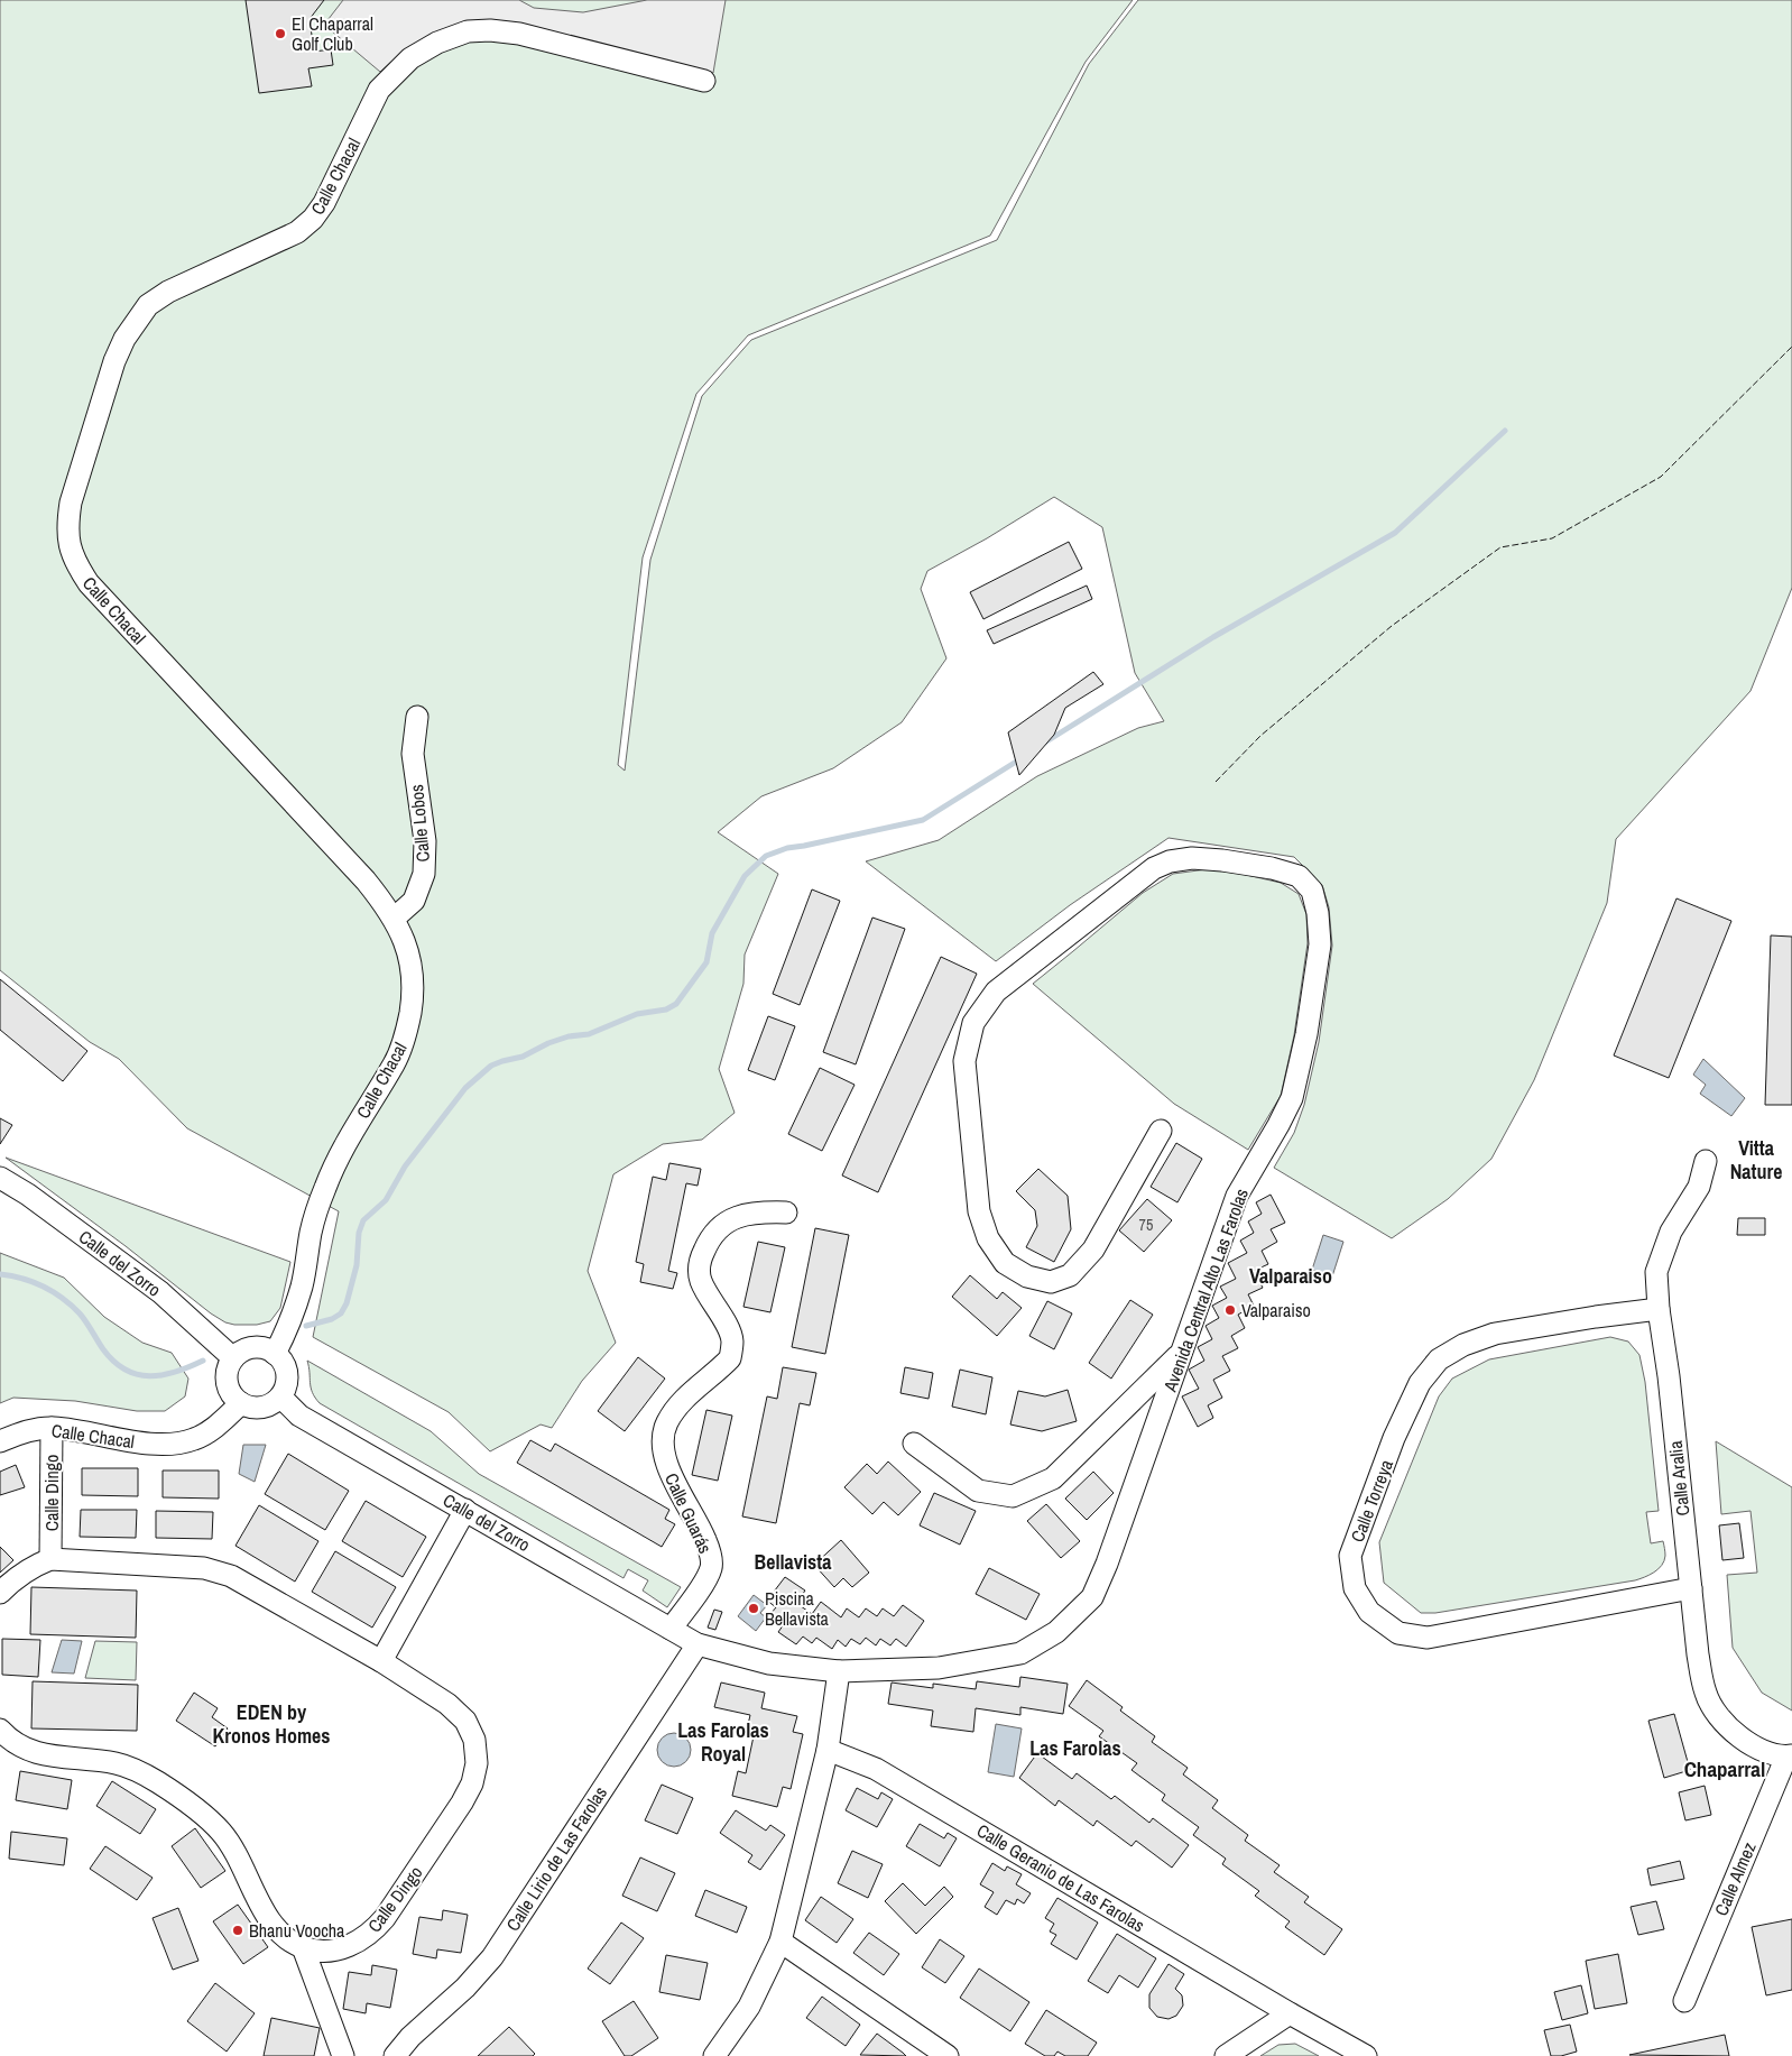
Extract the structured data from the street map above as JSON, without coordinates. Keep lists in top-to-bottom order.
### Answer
{
  "streets": {
    "street": [
      "Calle Chacal",
      "Calle Lobos",
      "Calle del Zorro",
      "Avenida Central Alto Las Farolas",
      "Calle Aralia",
      "Calle Dingo",
      "Calle Torreya",
      "Calle Guarás",
      "Calle Lirio de Las Farolas",
      "Calle Geranio de Las Farolas",
      "Calle Almez"
    ]
  },
  "crossings": [
    ["Calle Chacal", "Calle Lobos"],
    ["Calle Chacal", "Calle del Zorro"],
    ["Calle Chacal", "Calle Dingo"],
    ["Calle del Zorro", "Avenida Central Alto Las Farolas"],
    ["Calle del Zorro", "Calle Guarás"],
    ["Calle del Zorro", "Calle Lirio de Las Farolas"],
    ["Avenida Central Alto Las Farolas", "Calle Lirio de Las Farolas"],
    ["Calle Aralia", "Calle Torreya"],
    ["Calle Aralia", "Calle Almez"]
  ],
  "districts": [
    "Vitta Nature",
    "Valparaiso",
    "Bellavista",
    "EDEN by Kronos Homes",
    "Las Farolas Royal",
    "Las Farolas",
    "Chaparral"
  ],
  "places": [
    "El Chaparral Golf Club",
    "Valparaiso",
    "Piscina Bellavista",
    "Bhanu Voocha"
  ],
  "house_numbers": ["75"]
}
